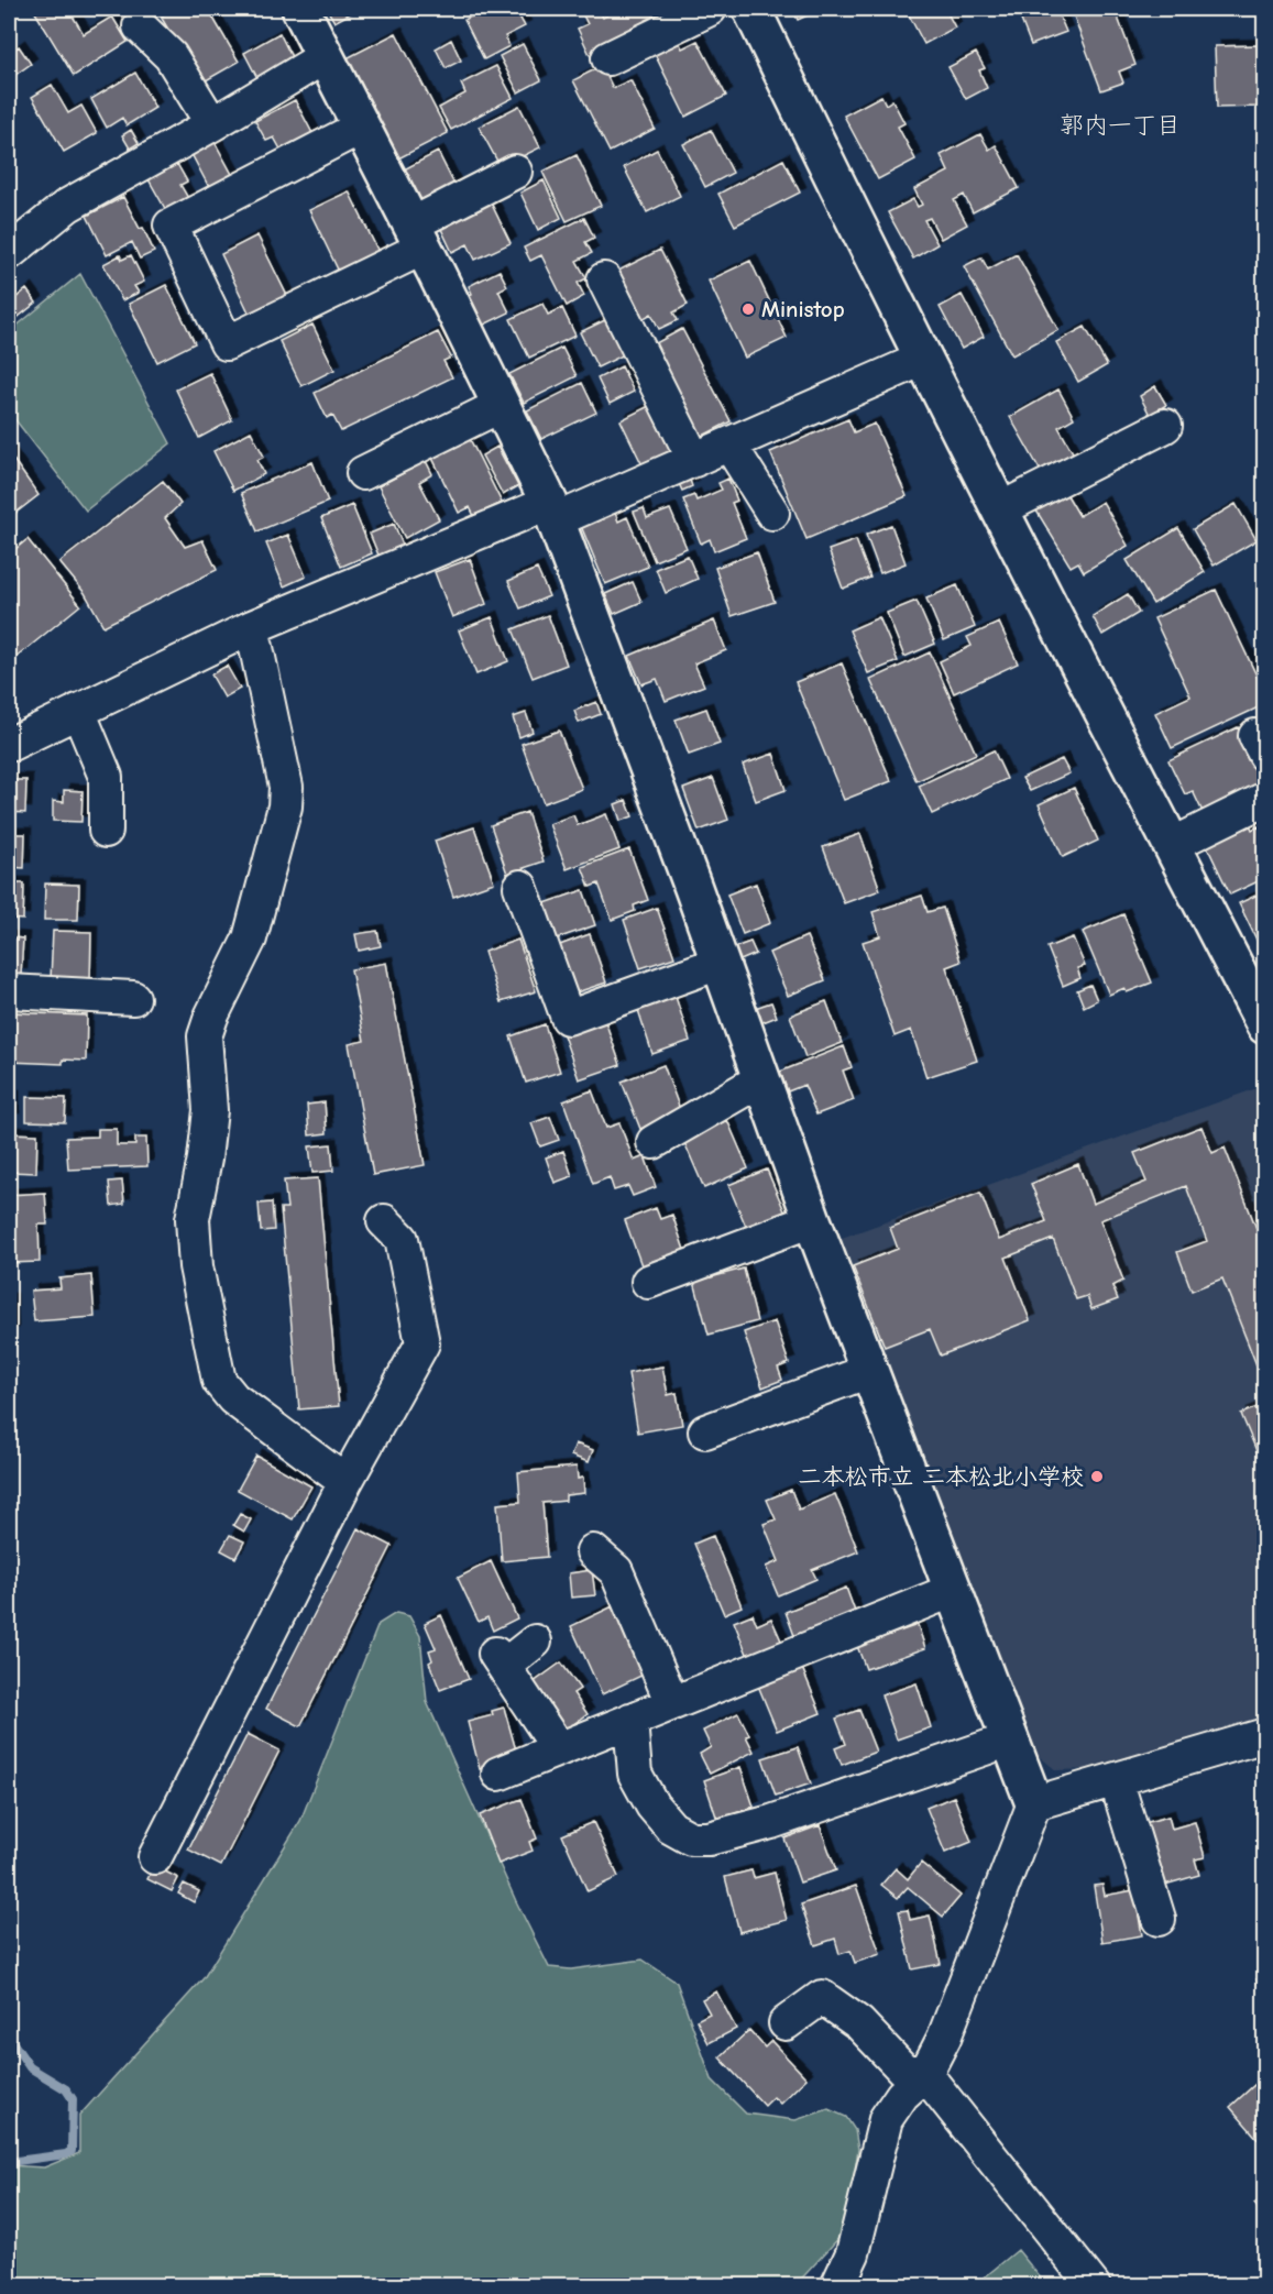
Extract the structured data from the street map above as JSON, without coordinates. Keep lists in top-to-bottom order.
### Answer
{
  "districts": ["郭内一丁目"],
  "places": ["Ministop", "二本松市立 二本松北小学校"]
}
